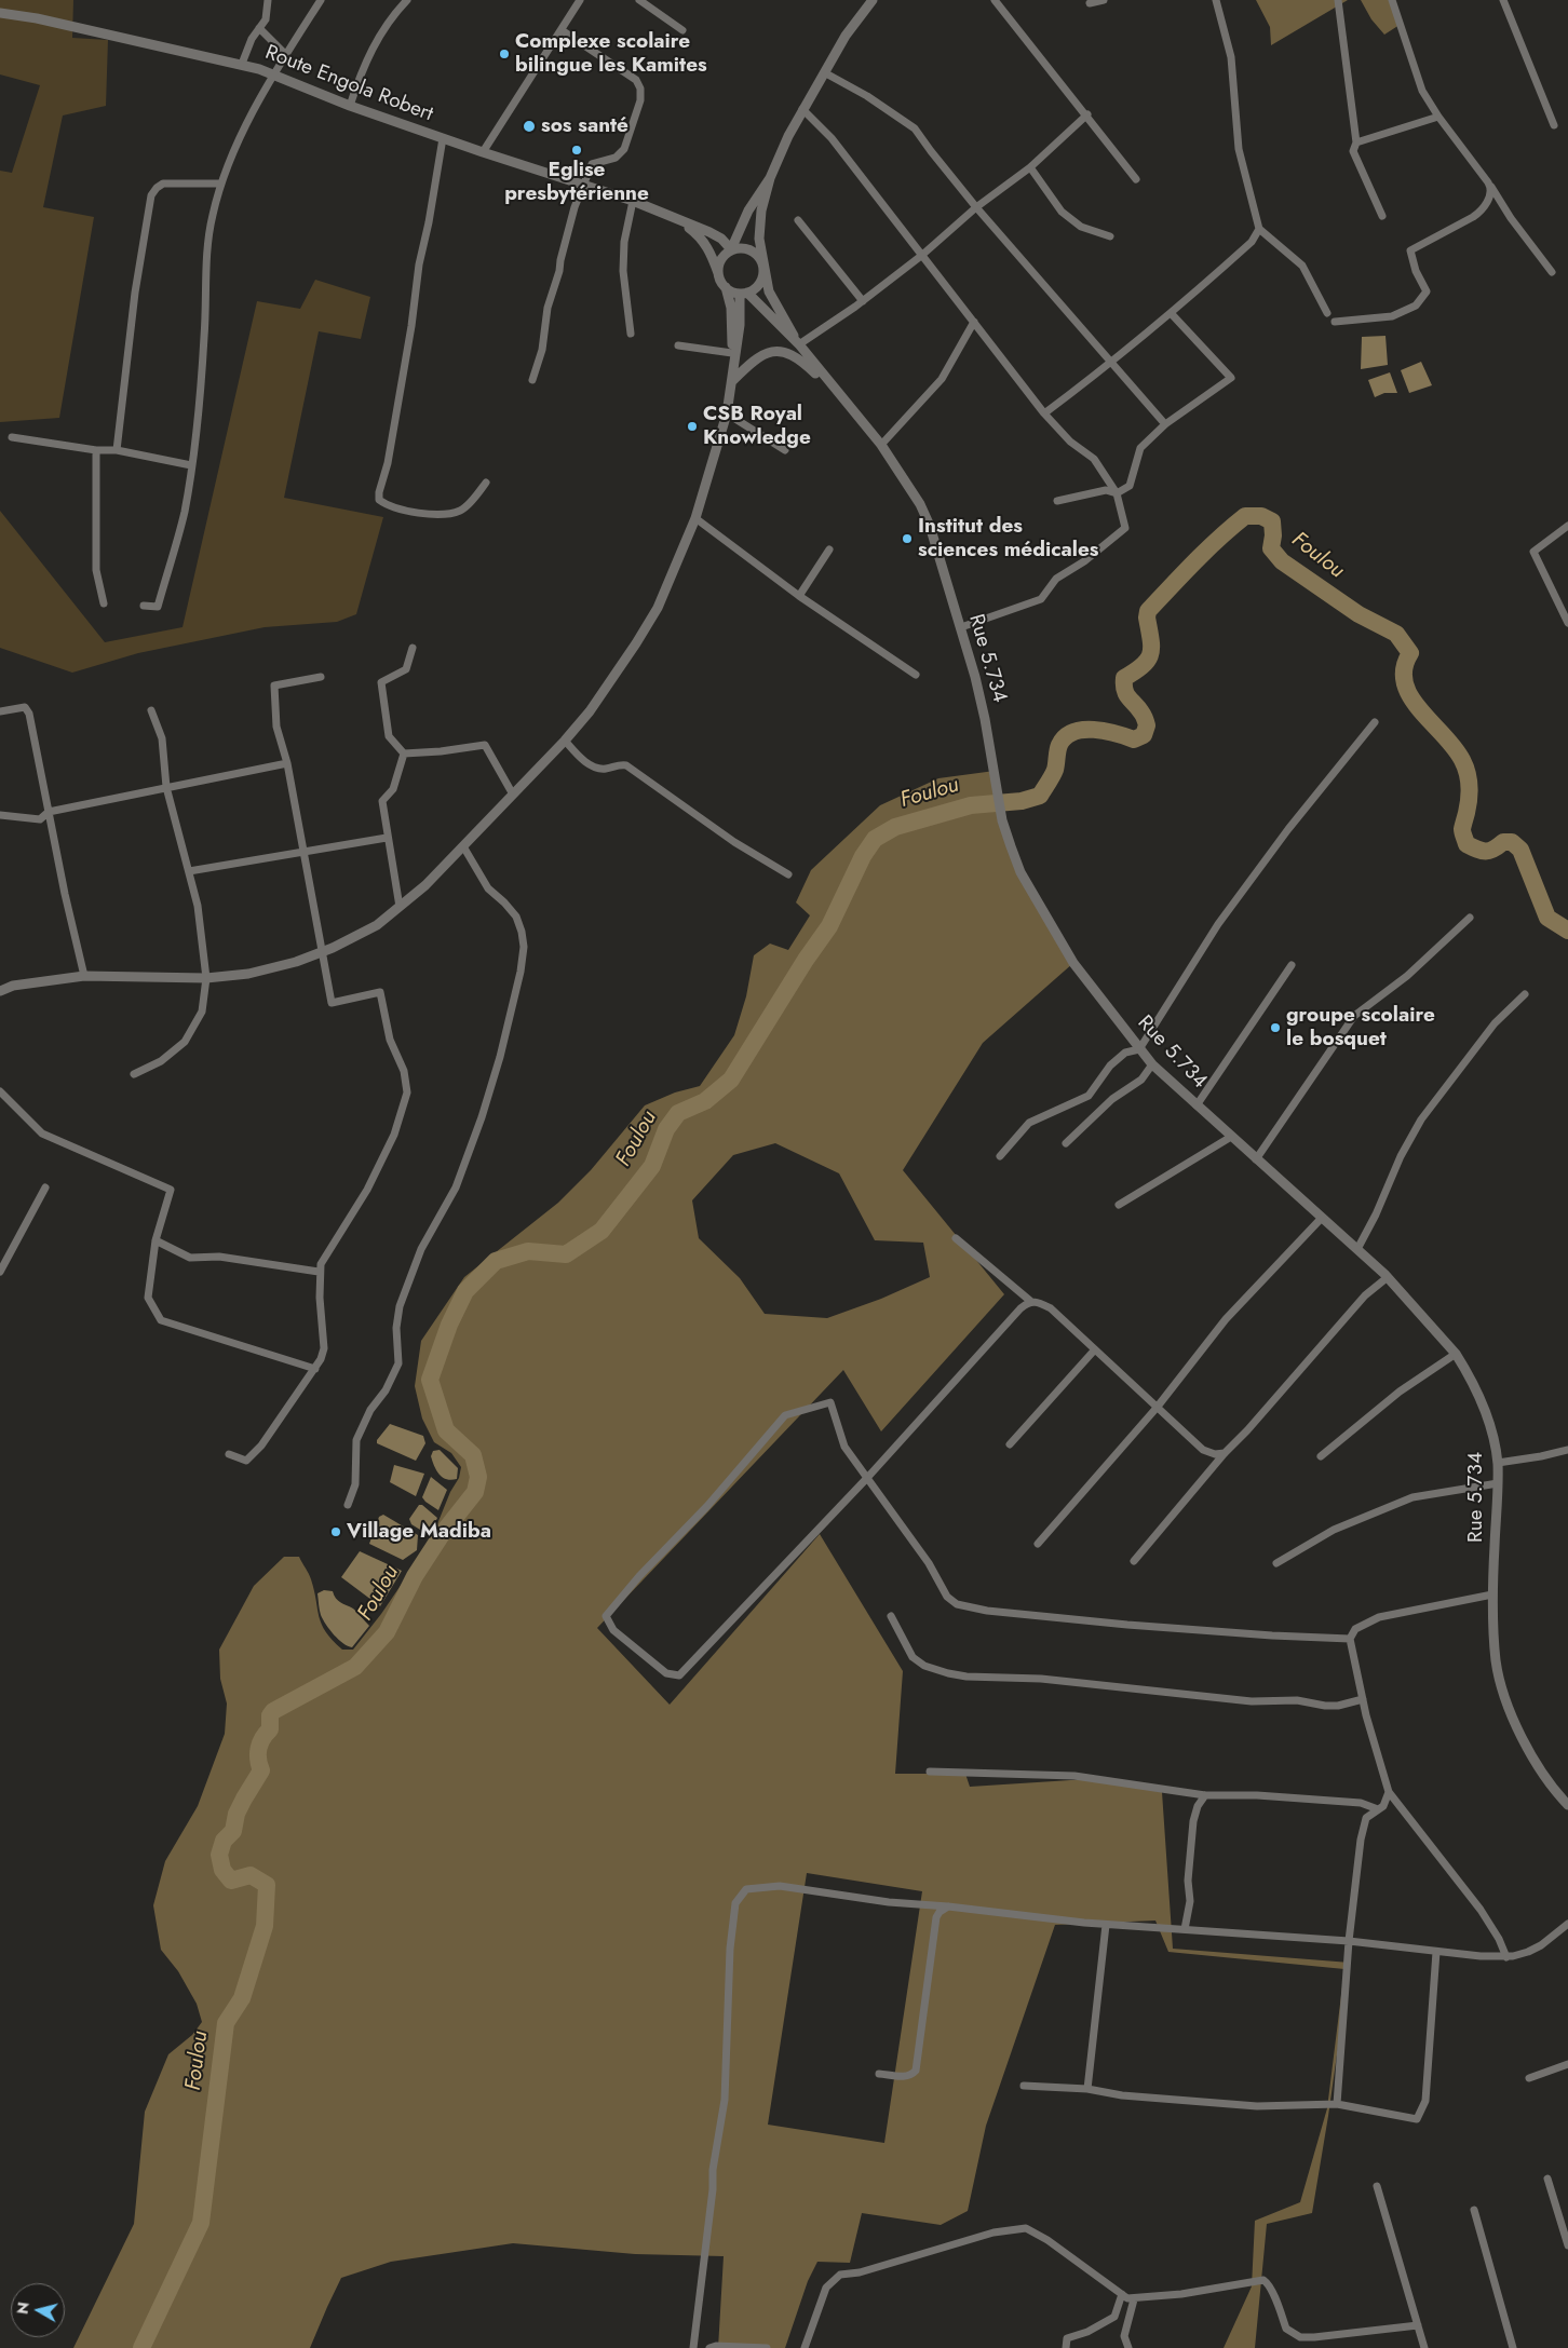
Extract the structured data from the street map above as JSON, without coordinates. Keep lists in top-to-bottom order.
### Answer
{
  "streets": {
    "street": ["Route Engola Robert", "Rue 5.734"]
  },
  "crossings": [
    ["Route Engola Robert", "Rue 5.734"]
  ],
  "water": ["Foulou"],
  "places": [
    "Complexe scolaire bilingue les Kamites",
    "sos santé",
    "Eglise presbytérienne",
    "CSB Royal Knowledge",
    "Institut des sciences médicales",
    "groupe scolaire le bosquet",
    "Village Madiba"
  ],
  "north": "left"
}
